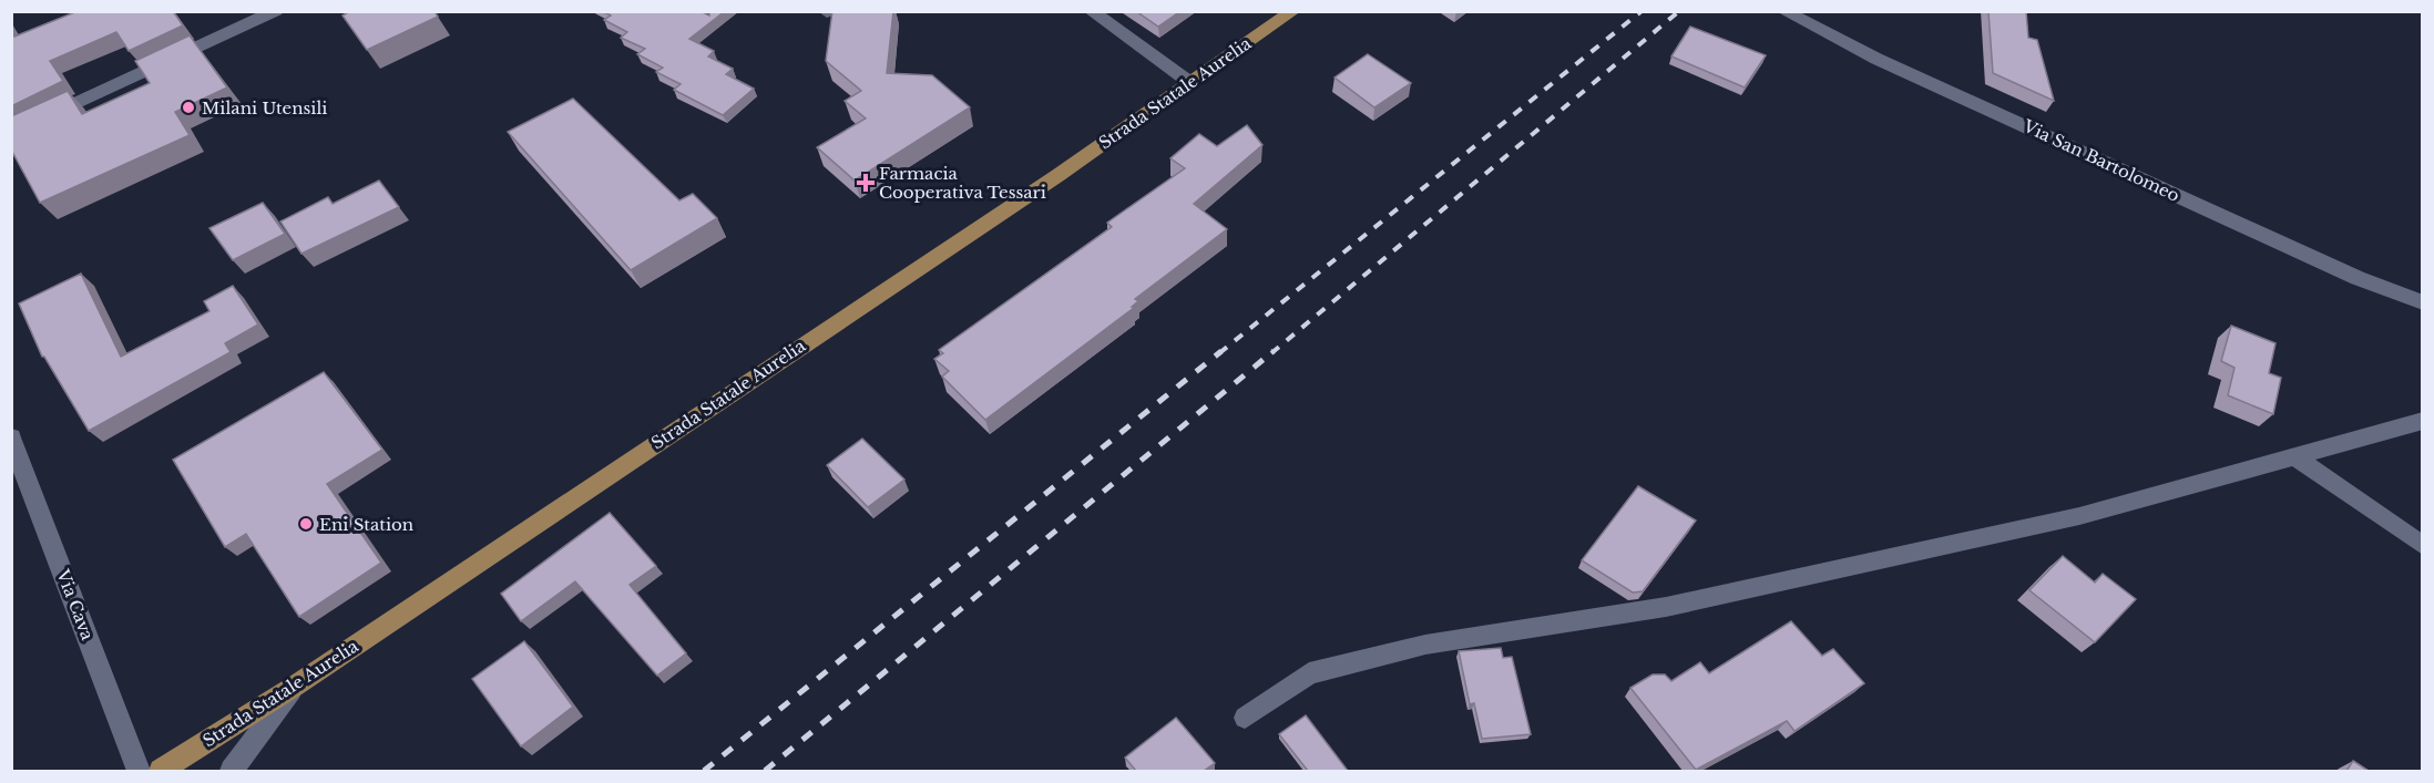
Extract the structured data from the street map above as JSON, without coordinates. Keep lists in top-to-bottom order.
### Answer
{
  "streets": {
    "main road": ["Strada Statale Aurelia"],
    "street": ["Via San Bartolomeo", "Via Cava"]
  },
  "places": {
    "other": ["Milani Utensili", "Eni Station"],
    "health": ["Farmacia Cooperativa Tessari"]
  }
}
